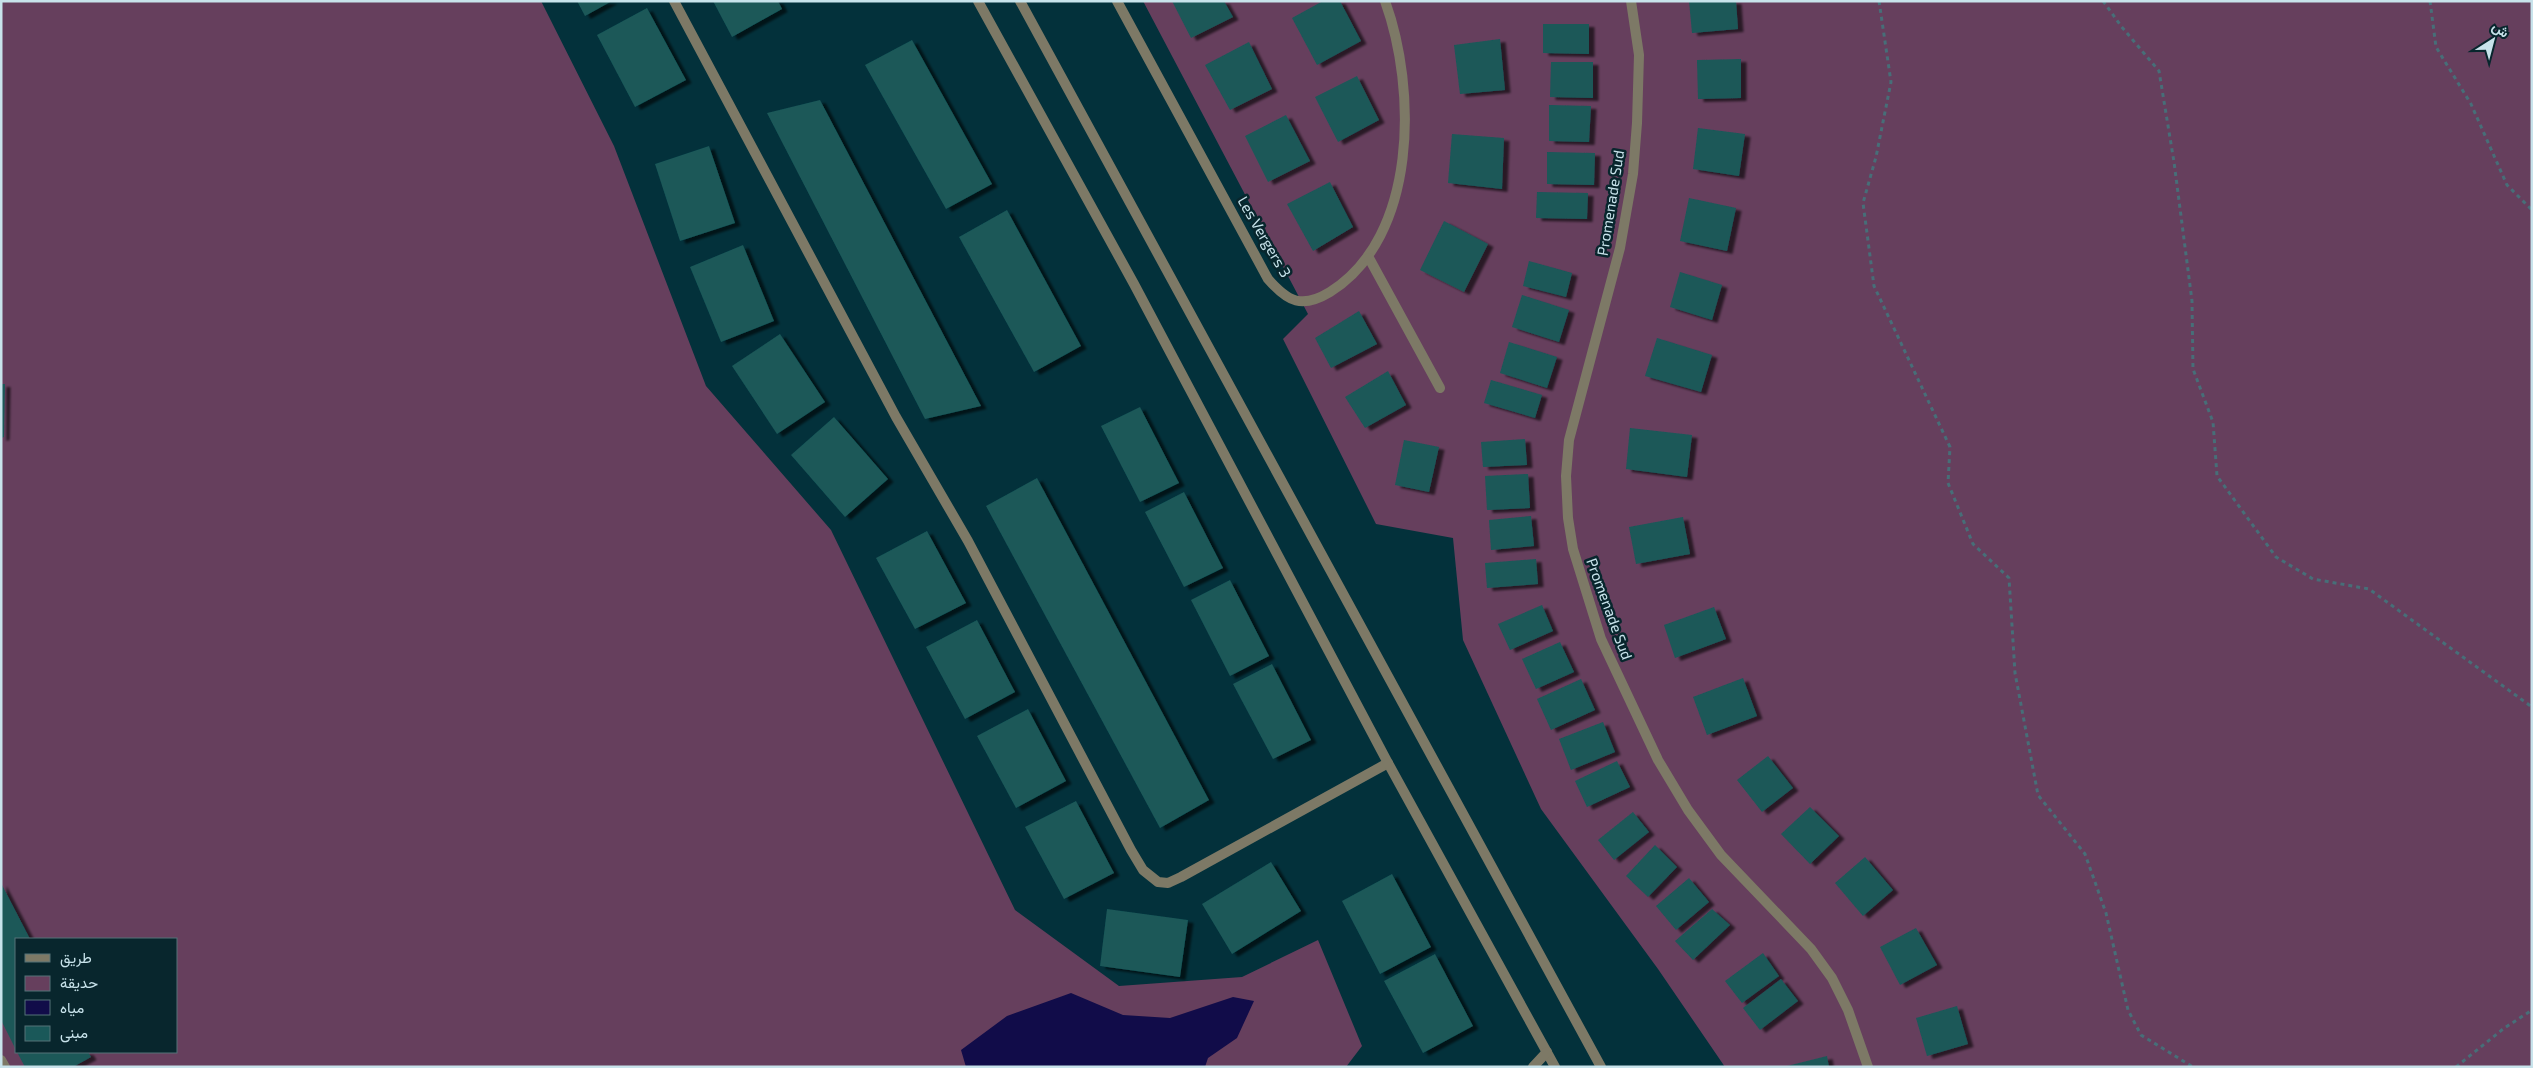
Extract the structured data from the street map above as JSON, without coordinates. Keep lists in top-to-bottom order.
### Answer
{
  "streets": {
    "street": ["Promenade Sud", "Les Vergers 3"]
  },
  "legend": [
    "طريق",
    "حديقة",
    "مياه",
    "مبنى"
  ],
  "north": "top right"
}
